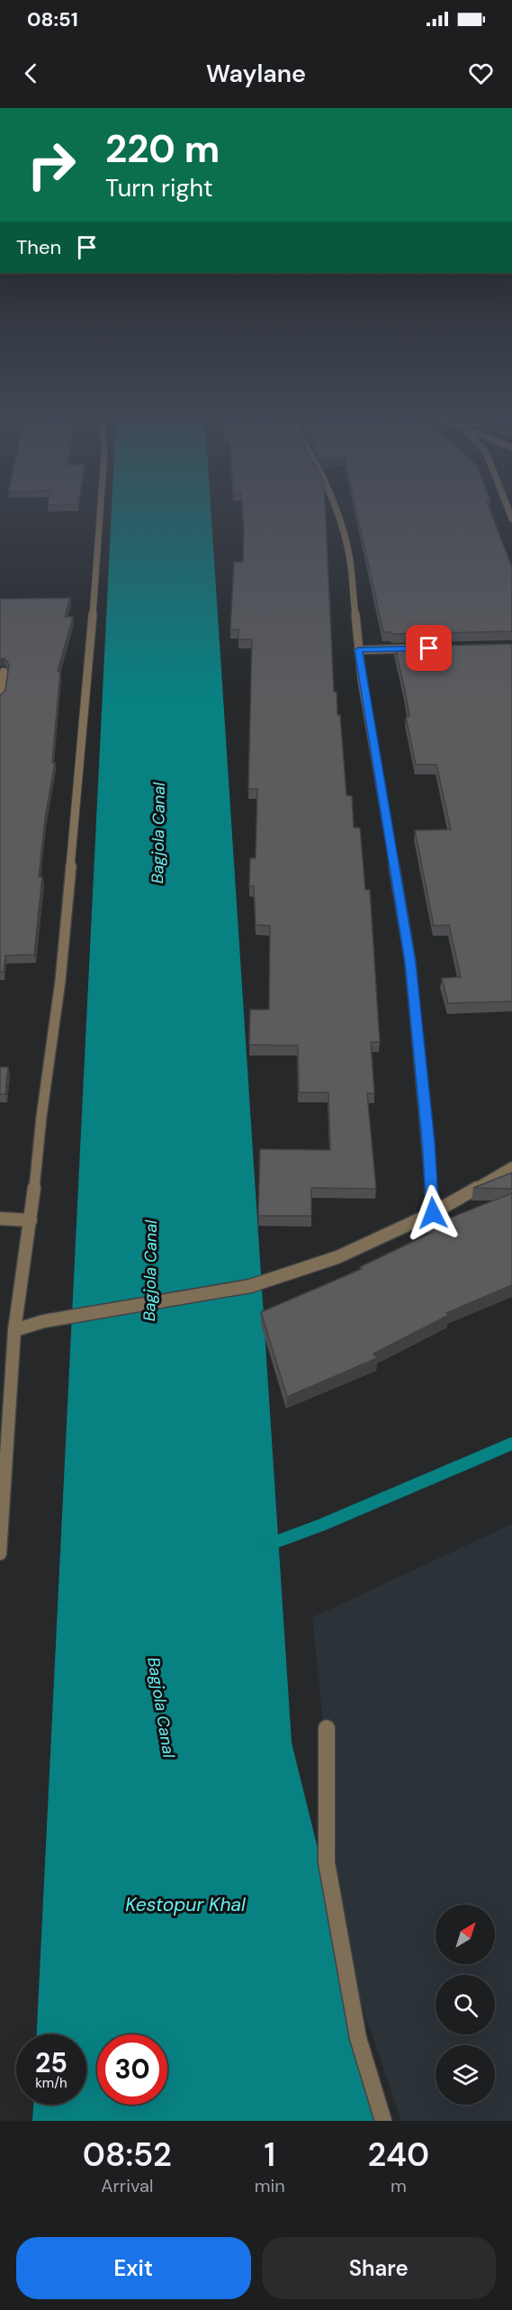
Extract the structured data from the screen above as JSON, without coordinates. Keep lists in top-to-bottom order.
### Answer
{
  "water": ["Bagjola Canal", "Kestopur Khal"],
  "north": "top right",
  "page": {
    "status": "08:51",
    "header": "Waylane",
    "turn": ["220 m", "Turn right"],
    "then": "Then",
    "speed": "25 km/h",
    "limit": "30",
    "eta": [
      "08:52",
      "Arrival",
      "1",
      "min",
      "240",
      "m"
    ],
    "buttons": ["Exit", "Share"]
  }
}
